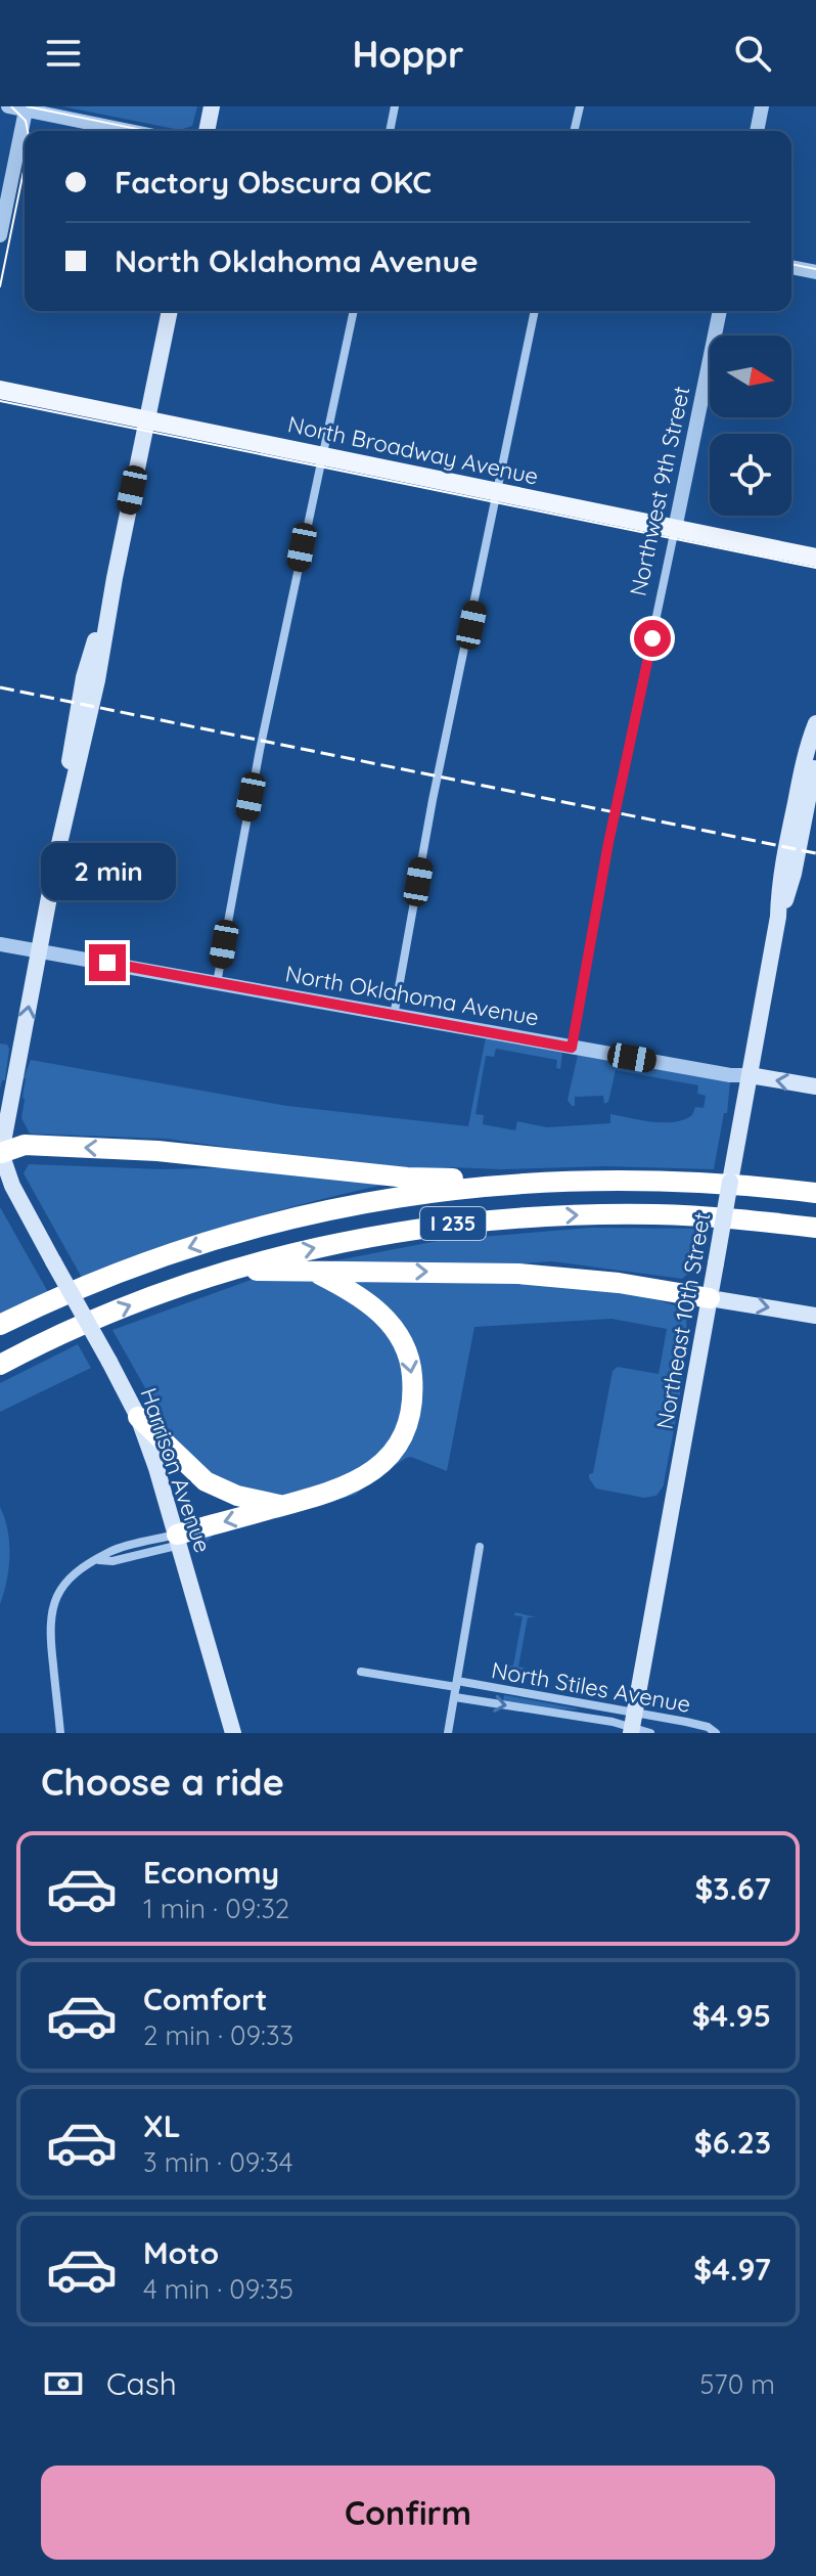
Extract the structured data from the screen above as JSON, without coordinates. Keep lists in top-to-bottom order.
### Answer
{
  "streets": {
    "highway": ["I 235"],
    "main road": [
      "North Broadway Avenue",
      "North Oklahoma Avenue",
      "Northeast 10th Street",
      "Harrison Avenue"
    ],
    "street": ["Northwest 9th Street", "North Stiles Avenue"]
  },
  "crossings": [
    ["North Broadway Avenue", "Northwest 9th Street"],
    ["Northwest 9th Street", "North Oklahoma Avenue"],
    ["North Oklahoma Avenue", "Northeast 10th Street"],
    ["Northeast 10th Street", "North Stiles Avenue"]
  ],
  "north": "right",
  "page": {
    "header": "Hoppr",
    "banner": ["Factory Obscura OKC", "North Oklahoma Avenue"],
    "bubble": "2 min",
    "heading": "Choose a ride",
    "list": [
      {
        "name": "Economy",
        "note": "1 min · 09:32",
        "value": "$3.67"
      },
      {
        "name": "Comfort",
        "note": "2 min · 09:33",
        "value": "$4.95"
      },
      {
        "name": "XL",
        "note": "3 min · 09:34",
        "value": "$6.23"
      },
      {
        "name": "Moto",
        "note": "4 min · 09:35",
        "value": "$4.97"
      }
    ],
    "pay": ["Cash", "570 m"],
    "buttons": "Confirm"
  }
}
